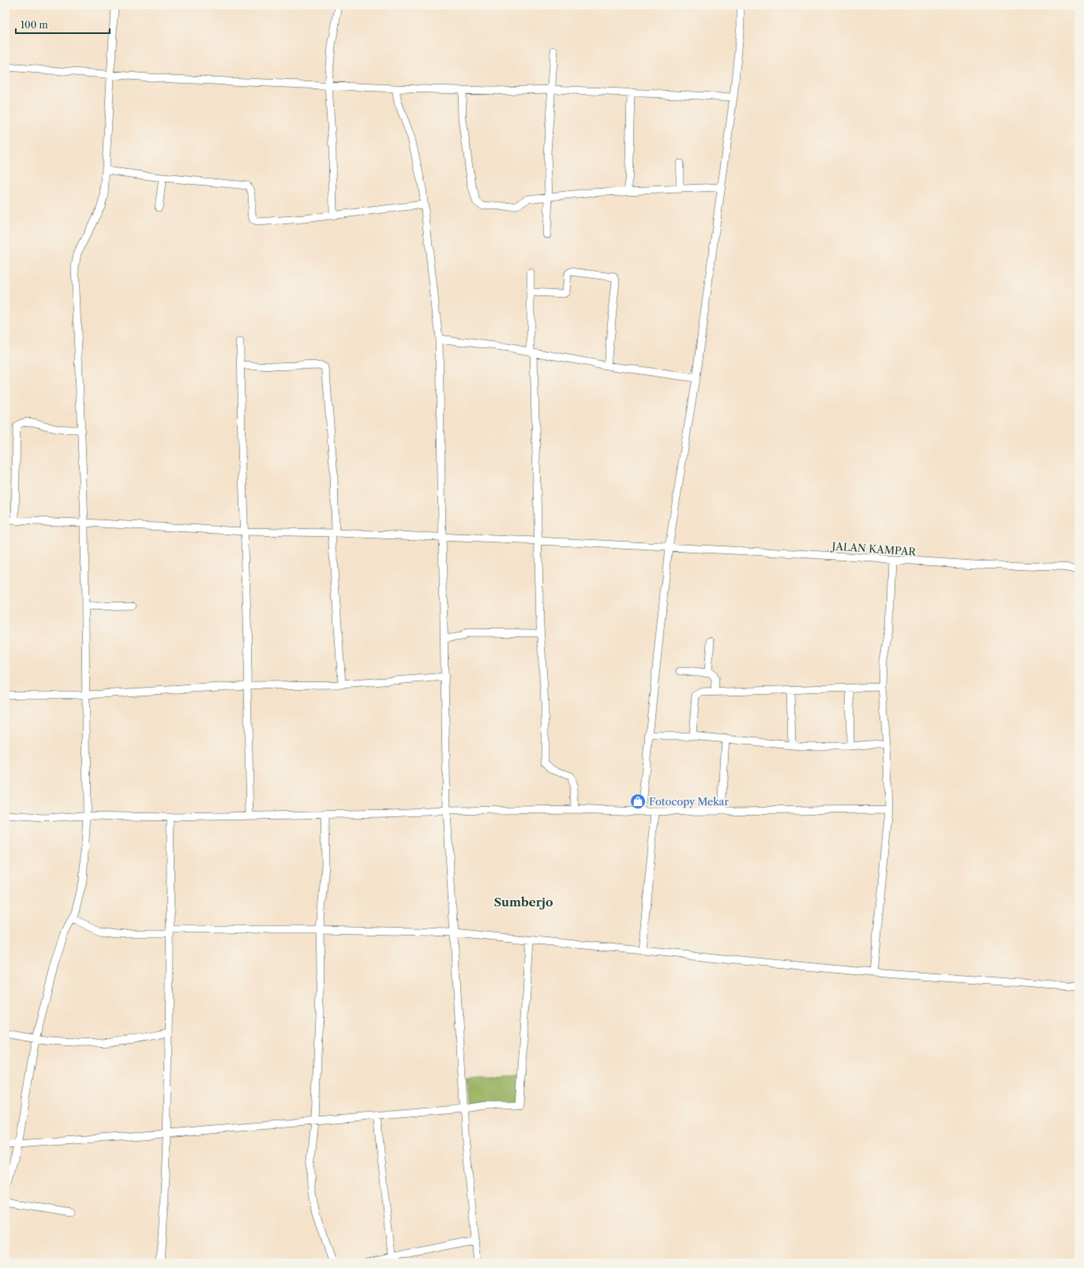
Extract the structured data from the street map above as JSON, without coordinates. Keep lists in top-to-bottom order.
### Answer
{
  "streets": {
    "street": ["JALAN KAMPAR"]
  },
  "districts": ["Sumberjo"],
  "places": {
    "shop": ["Fotocopy Mekar"]
  },
  "scale_bar": "100 m"
}
